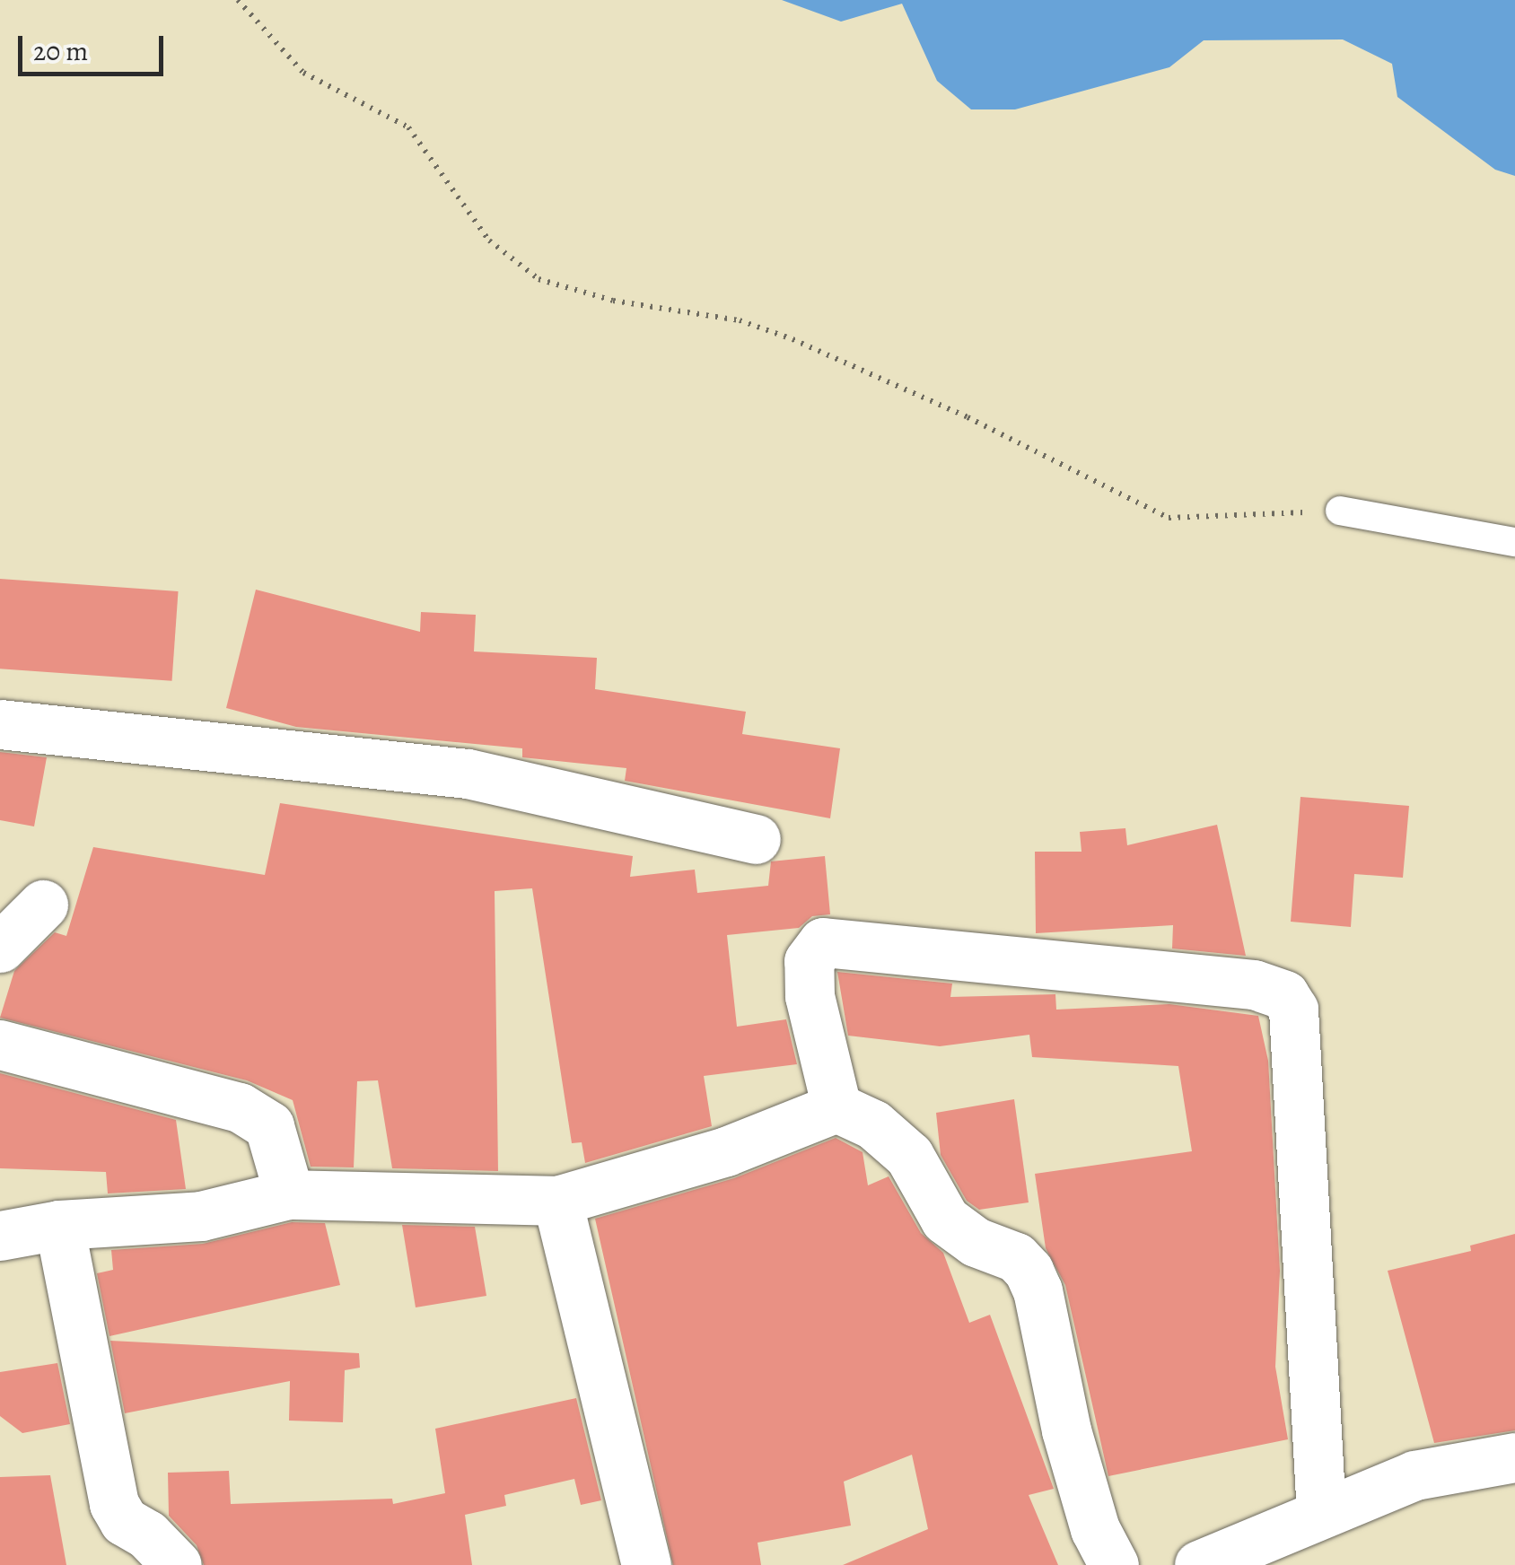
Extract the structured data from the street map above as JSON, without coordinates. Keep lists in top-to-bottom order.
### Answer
{
  "scale_bar": "20 m"
}
